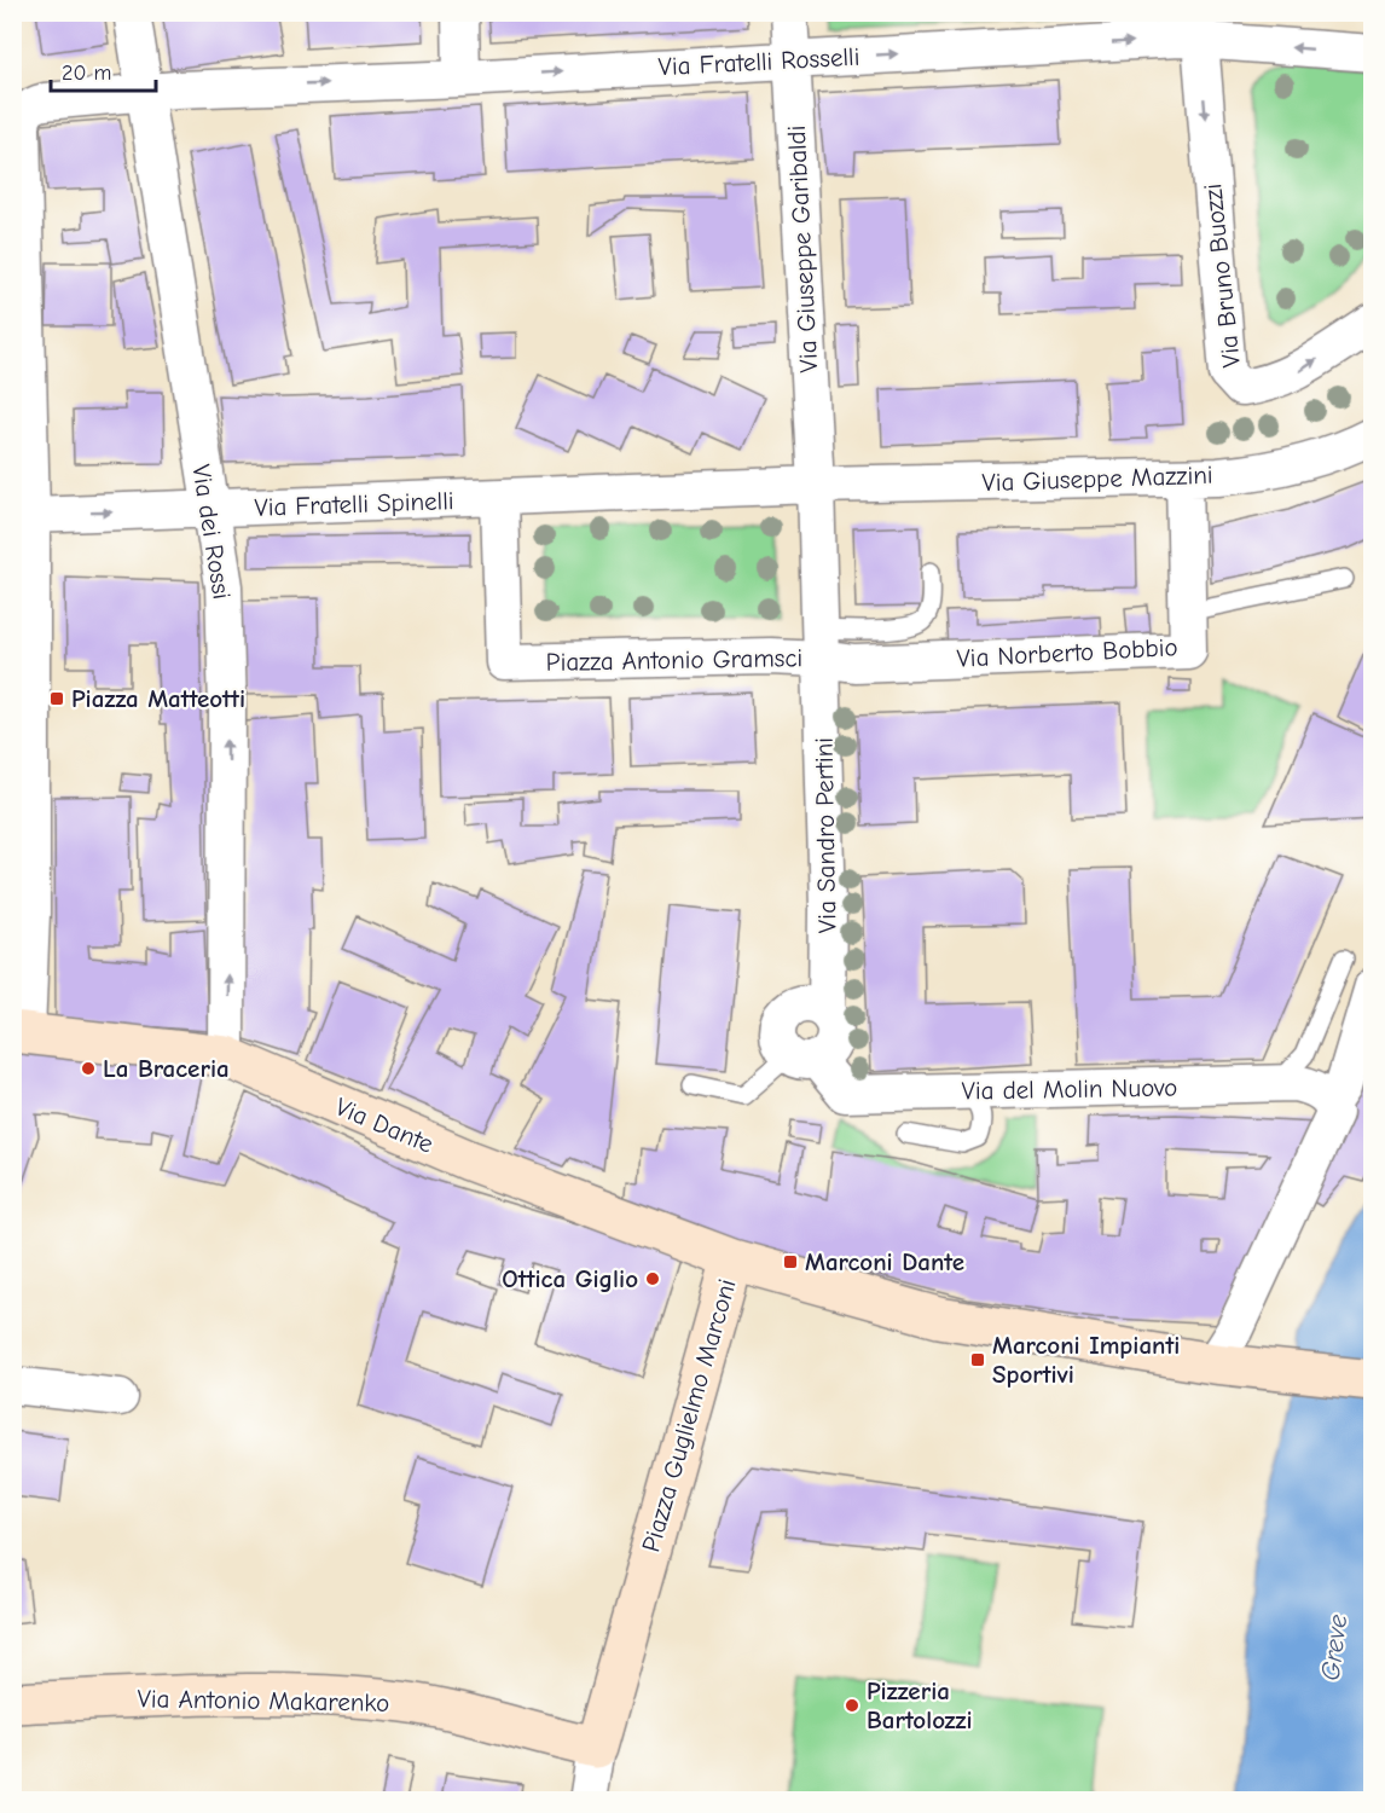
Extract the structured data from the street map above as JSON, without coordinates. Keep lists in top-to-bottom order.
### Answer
{
  "streets": {
    "main road": ["Via Dante", "Piazza Guglielmo Marconi", "Via Antonio Makarenko"],
    "street": [
      "Via Fratelli Rosselli",
      "Via Giuseppe Garibaldi",
      "Via Bruno Buozzi",
      "Via Giuseppe Mazzini",
      "Via Fratelli Spinelli",
      "Via dei Rossi",
      "Via Norberto Bobbio",
      "Piazza Antonio Gramsci",
      "Via Sandro Pertini",
      "Via del Molin Nuovo"
    ]
  },
  "crossings": [
    ["Via Fratelli Rosselli", "Via Giuseppe Garibaldi"],
    ["Via Fratelli Rosselli", "Via Bruno Buozzi"],
    ["Via Fratelli Rosselli", "Via dei Rossi"],
    ["Via Giuseppe Garibaldi", "Via Giuseppe Mazzini"],
    ["Via Giuseppe Garibaldi", "Piazza Antonio Gramsci"],
    ["Via Giuseppe Mazzini", "Via Norberto Bobbio"],
    ["Via Giuseppe Mazzini", "Piazza Antonio Gramsci"],
    ["Via Fratelli Spinelli", "Via dei Rossi"],
    ["Via Fratelli Spinelli", "Piazza Antonio Gramsci"],
    ["Via dei Rossi", "Via Dante"],
    ["Via Norberto Bobbio", "Piazza Antonio Gramsci"],
    ["Via Norberto Bobbio", "Via Sandro Pertini"],
    ["Piazza Antonio Gramsci", "Via Sandro Pertini"],
    ["Via Sandro Pertini", "Via del Molin Nuovo"],
    ["Via Dante", "Piazza Guglielmo Marconi"],
    ["Piazza Guglielmo Marconi", "Via Antonio Makarenko"]
  ],
  "one_way": ["Via Fratelli Spinelli"],
  "water": ["Greve"],
  "places": {
    "transit": ["Piazza Matteotti", "Marconi Dante", "Marconi Impianti Sportivi"],
    "other": ["La Braceria", "Ottica Giglio", "Pizzeria Bartolozzi"]
  },
  "scale_bar": "20 m"
}
